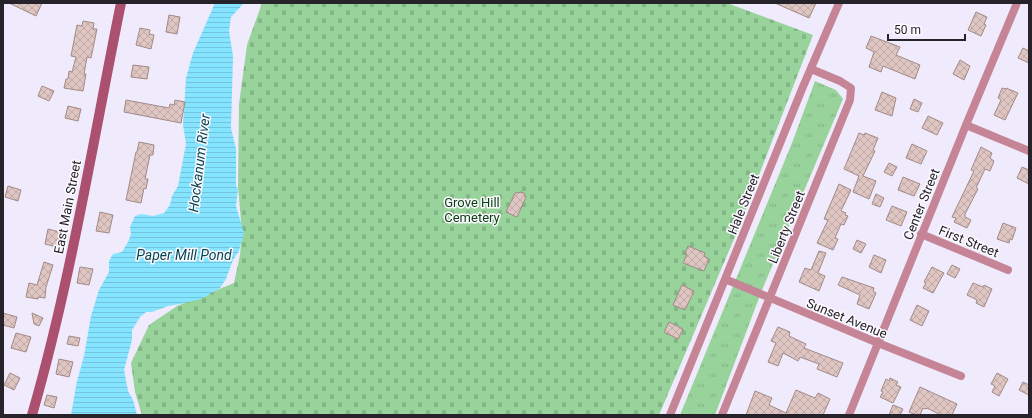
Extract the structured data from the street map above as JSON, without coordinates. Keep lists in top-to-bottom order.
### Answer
{
  "streets": {
    "main road": ["East Main Street"],
    "street": [
      "Hale Street",
      "Center Street",
      "Liberty Street",
      "First Street",
      "Sunset Avenue"
    ]
  },
  "crossings": [
    ["Hale Street", "Liberty Street"],
    ["Hale Street", "Sunset Avenue"],
    ["Center Street", "First Street"],
    ["Center Street", "Sunset Avenue"],
    ["Liberty Street", "Sunset Avenue"]
  ],
  "water": ["Hockanum River", "Paper Mill Pond"],
  "parks": ["Grove Hill Cemetery"],
  "scale_bar": "50 m"
}
